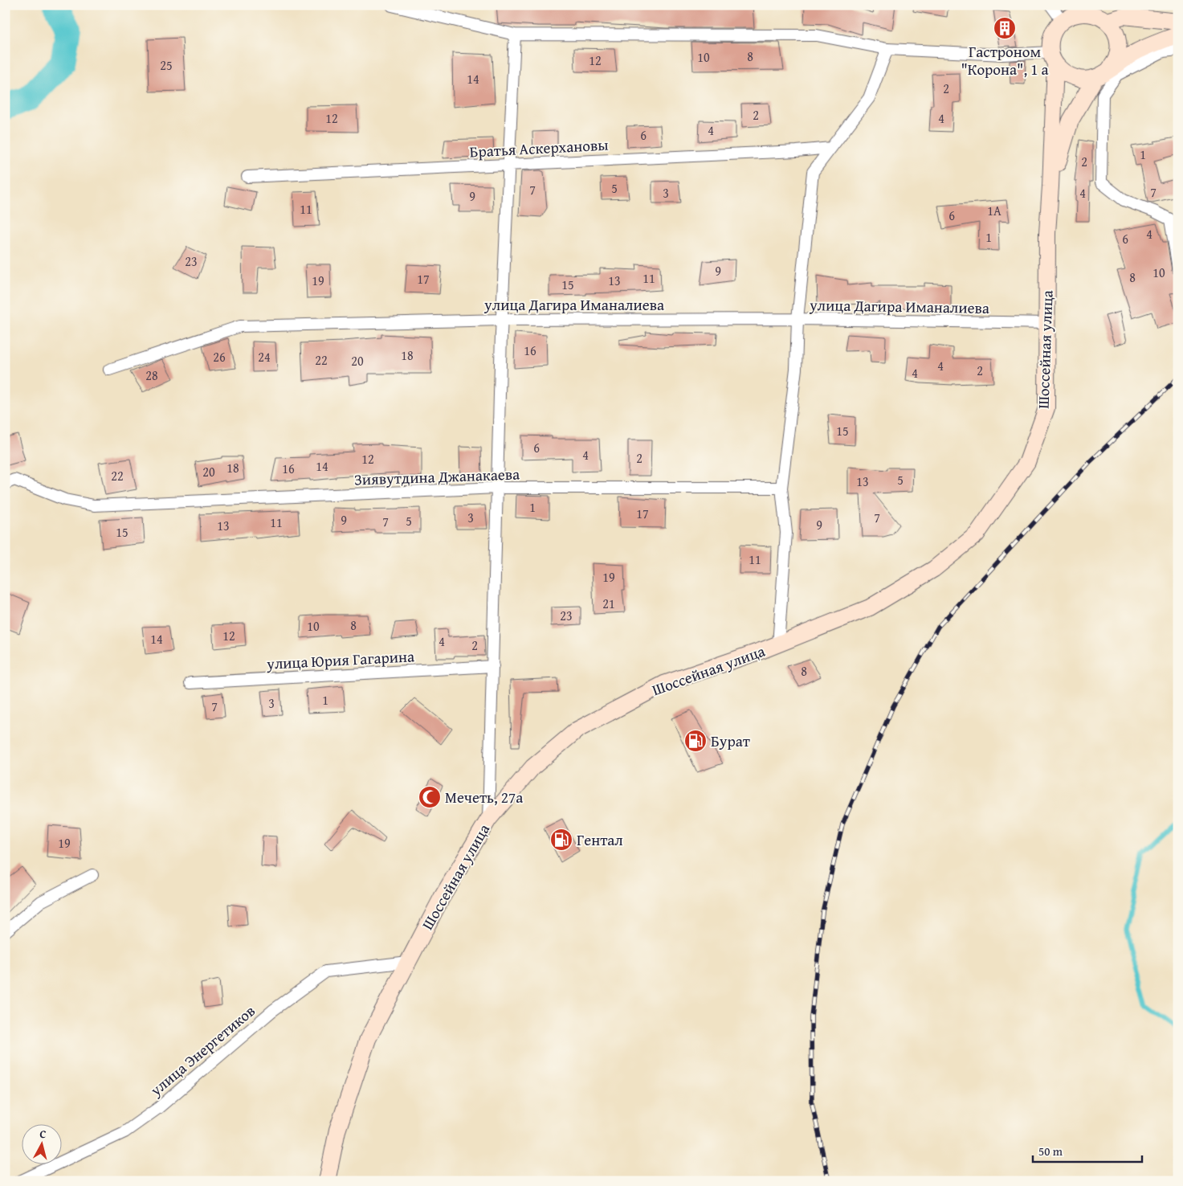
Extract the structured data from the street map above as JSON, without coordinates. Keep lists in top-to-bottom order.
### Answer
{
  "streets": {
    "main road": ["Шоссейная улица"],
    "street": [
      "Братья Аскерхановы",
      "улица Дагира Иманалиева",
      "Зиявутдина Джанакаева",
      "улица Юрия Гагарина",
      "улица Энергетиков"
    ]
  },
  "crossings": [
    ["улица Дагира Иманалиева", "Шоссейная улица"],
    ["Шоссейная улица", "улица Энергетиков"]
  ],
  "places": {
    "building": ["Гастроном \"Корона\", 1 а"],
    "fuel station": ["Бурат", "Гентал"],
    "mosque": ["Мечеть, 27а"]
  },
  "house_numbers": [
    "8",
    "10",
    "12",
    "25",
    "14",
    "2",
    "2",
    "12",
    "4",
    "4",
    "6",
    "1",
    "2",
    "5",
    "7",
    "7",
    "3",
    "4",
    "9",
    "11",
    "1А",
    "6",
    "4",
    "1",
    "6",
    "23",
    "9",
    "10",
    "8",
    "11",
    "17",
    "19",
    "13",
    "15",
    "16",
    "18",
    "26",
    "24",
    "22",
    "20",
    "4",
    "2",
    "4",
    "28",
    "15",
    "6",
    "4",
    "2",
    "12",
    "14",
    "18",
    "16",
    "20",
    "22",
    "5",
    "13",
    "1",
    "17",
    "3",
    "7",
    "9",
    "5",
    "7",
    "11",
    "9",
    "13",
    "15",
    "11",
    "19",
    "21",
    "23",
    "8",
    "10",
    "12",
    "14",
    "4",
    "2",
    "8",
    "1",
    "3",
    "7",
    "19"
  ],
  "scale_bar": "50 m",
  "north": "top"
}
